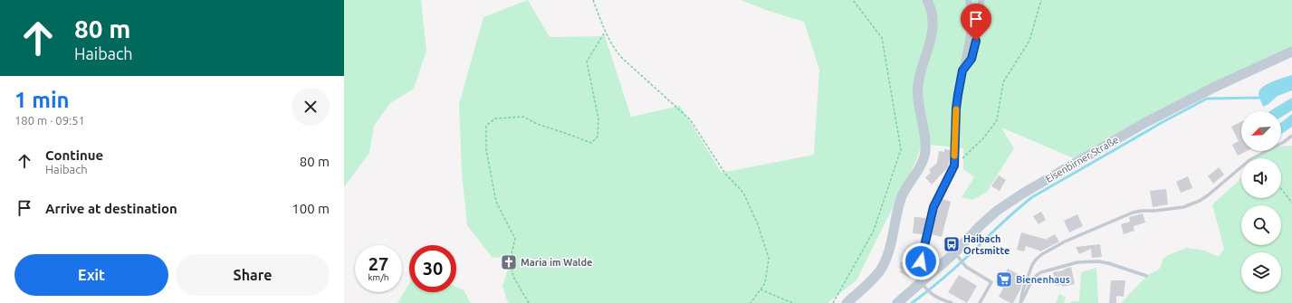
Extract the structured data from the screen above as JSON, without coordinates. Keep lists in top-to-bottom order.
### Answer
{
  "streets": {
    "main road": ["Eisenbirner Straße"]
  },
  "places": {
    "bus stop": ["Haibach Ortsmitte"],
    "church": ["Maria im Walde"],
    "supermarket": ["Bienenhaus"]
  },
  "north": "bottom left",
  "page": {
    "turn": ["80 m", "Haibach"],
    "heading": ["1 min", "180 m · 09:51"],
    "list": [
      {
        "name": "Continue",
        "note": "Haibach",
        "value": "80 m"
      },
      {
        "name": "Arrive at destination",
        "value": "100 m"
      }
    ],
    "speed": "27 km/h",
    "limit": "30",
    "buttons": ["Exit", "Share"]
  }
}
